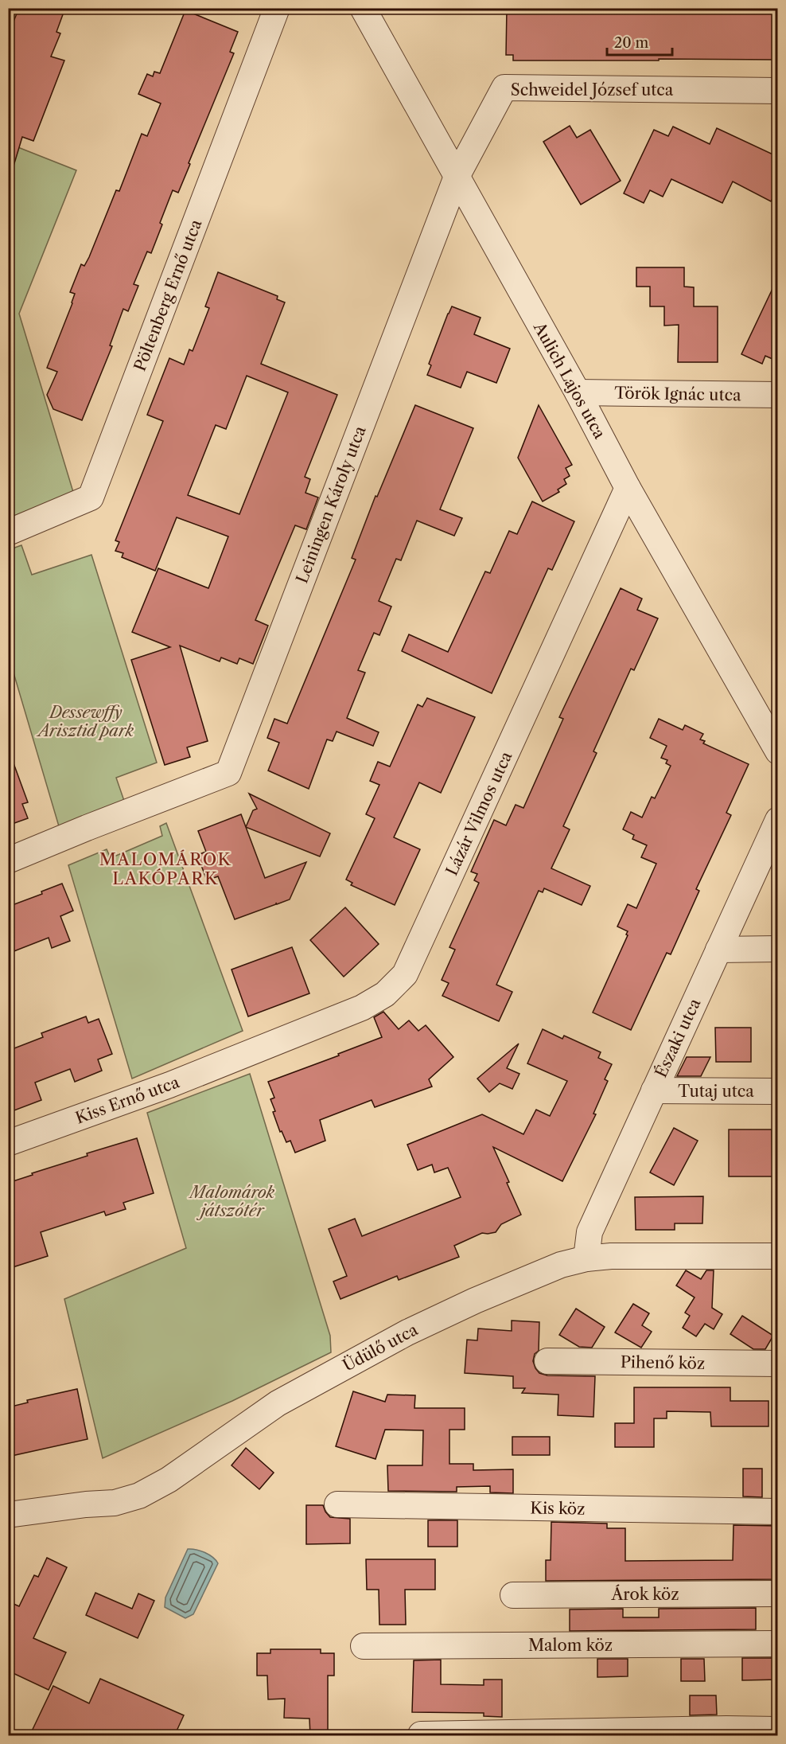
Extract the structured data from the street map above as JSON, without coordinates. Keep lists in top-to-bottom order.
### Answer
{
  "streets": {
    "street": [
      "Schweidel József utca",
      "Pöltenberg Ernő utca",
      "Aulich Lajos utca",
      "Török Ignác utca",
      "Leiningen Károly utca",
      "Lázár Vilmos utca",
      "Északi utca",
      "Tutaj utca",
      "Kiss Ernő utca",
      "Üdülő utca",
      "Pihenő köz",
      "Kis köz",
      "Árok köz",
      "Malom köz"
    ]
  },
  "crossings": [
    ["Schweidel József utca", "Aulich Lajos utca"],
    ["Schweidel József utca", "Leiningen Károly utca"],
    ["Aulich Lajos utca", "Török Ignác utca"],
    ["Aulich Lajos utca", "Leiningen Károly utca"],
    ["Aulich Lajos utca", "Lázár Vilmos utca"],
    ["Lázár Vilmos utca", "Kiss Ernő utca"],
    ["Északi utca", "Tutaj utca"],
    ["Északi utca", "Üdülő utca"]
  ],
  "districts": ["MALOMÁROK LAKÓPARK"],
  "parks": ["Dessewffy Arisztid park", "Malomárok játszótér"],
  "scale_bar": "20 m"
}
